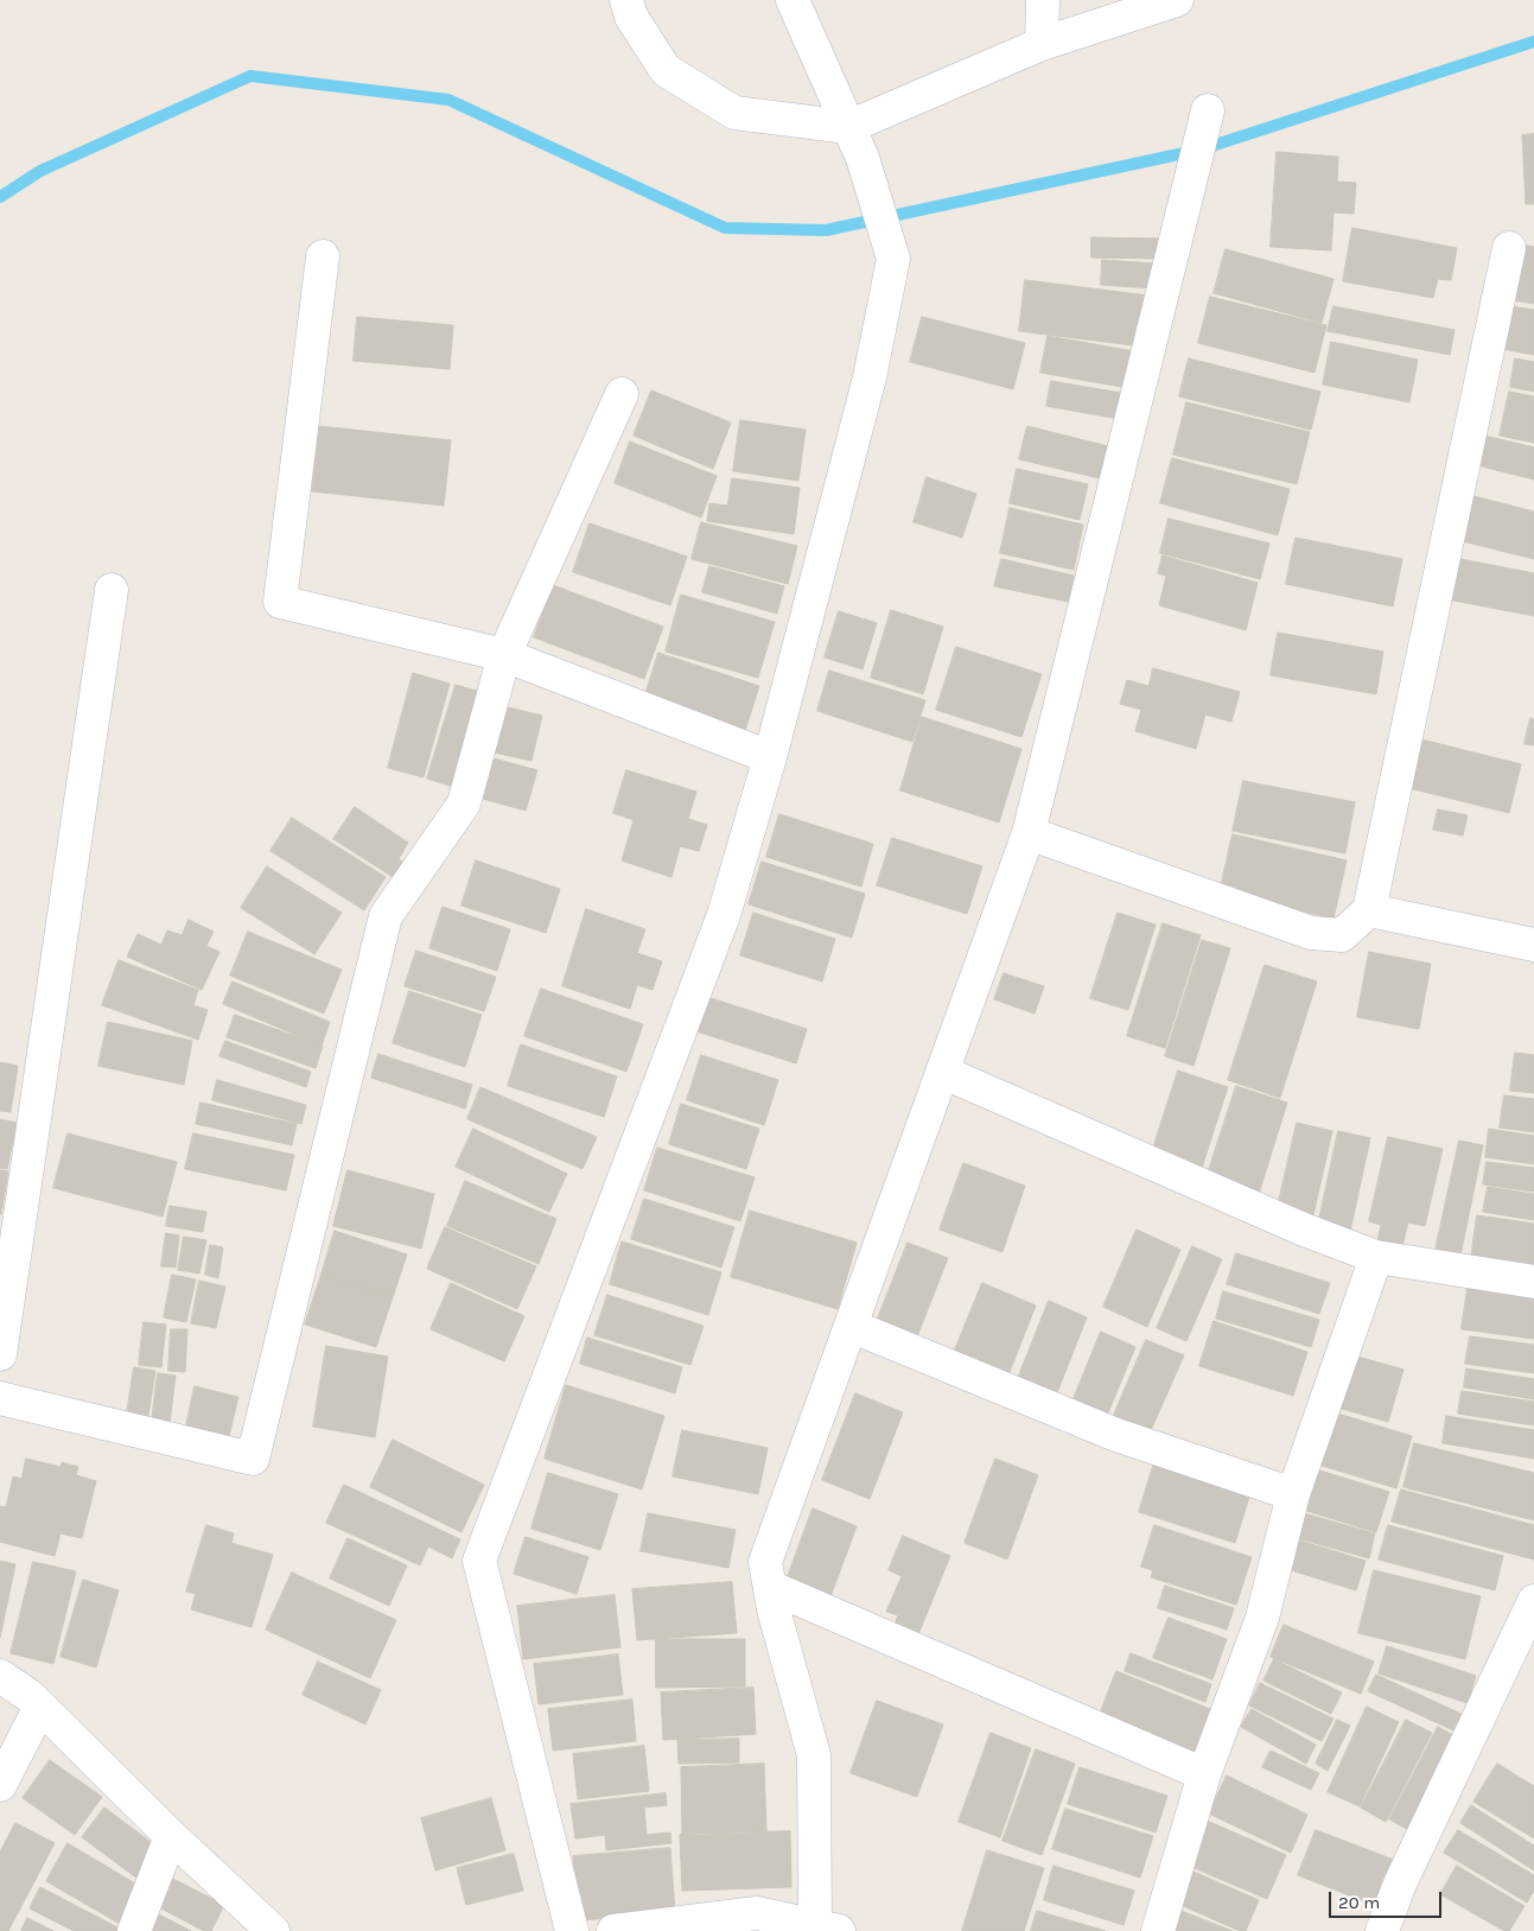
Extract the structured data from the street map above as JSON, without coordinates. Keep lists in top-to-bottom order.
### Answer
{
  "scale_bar": "20 m"
}
